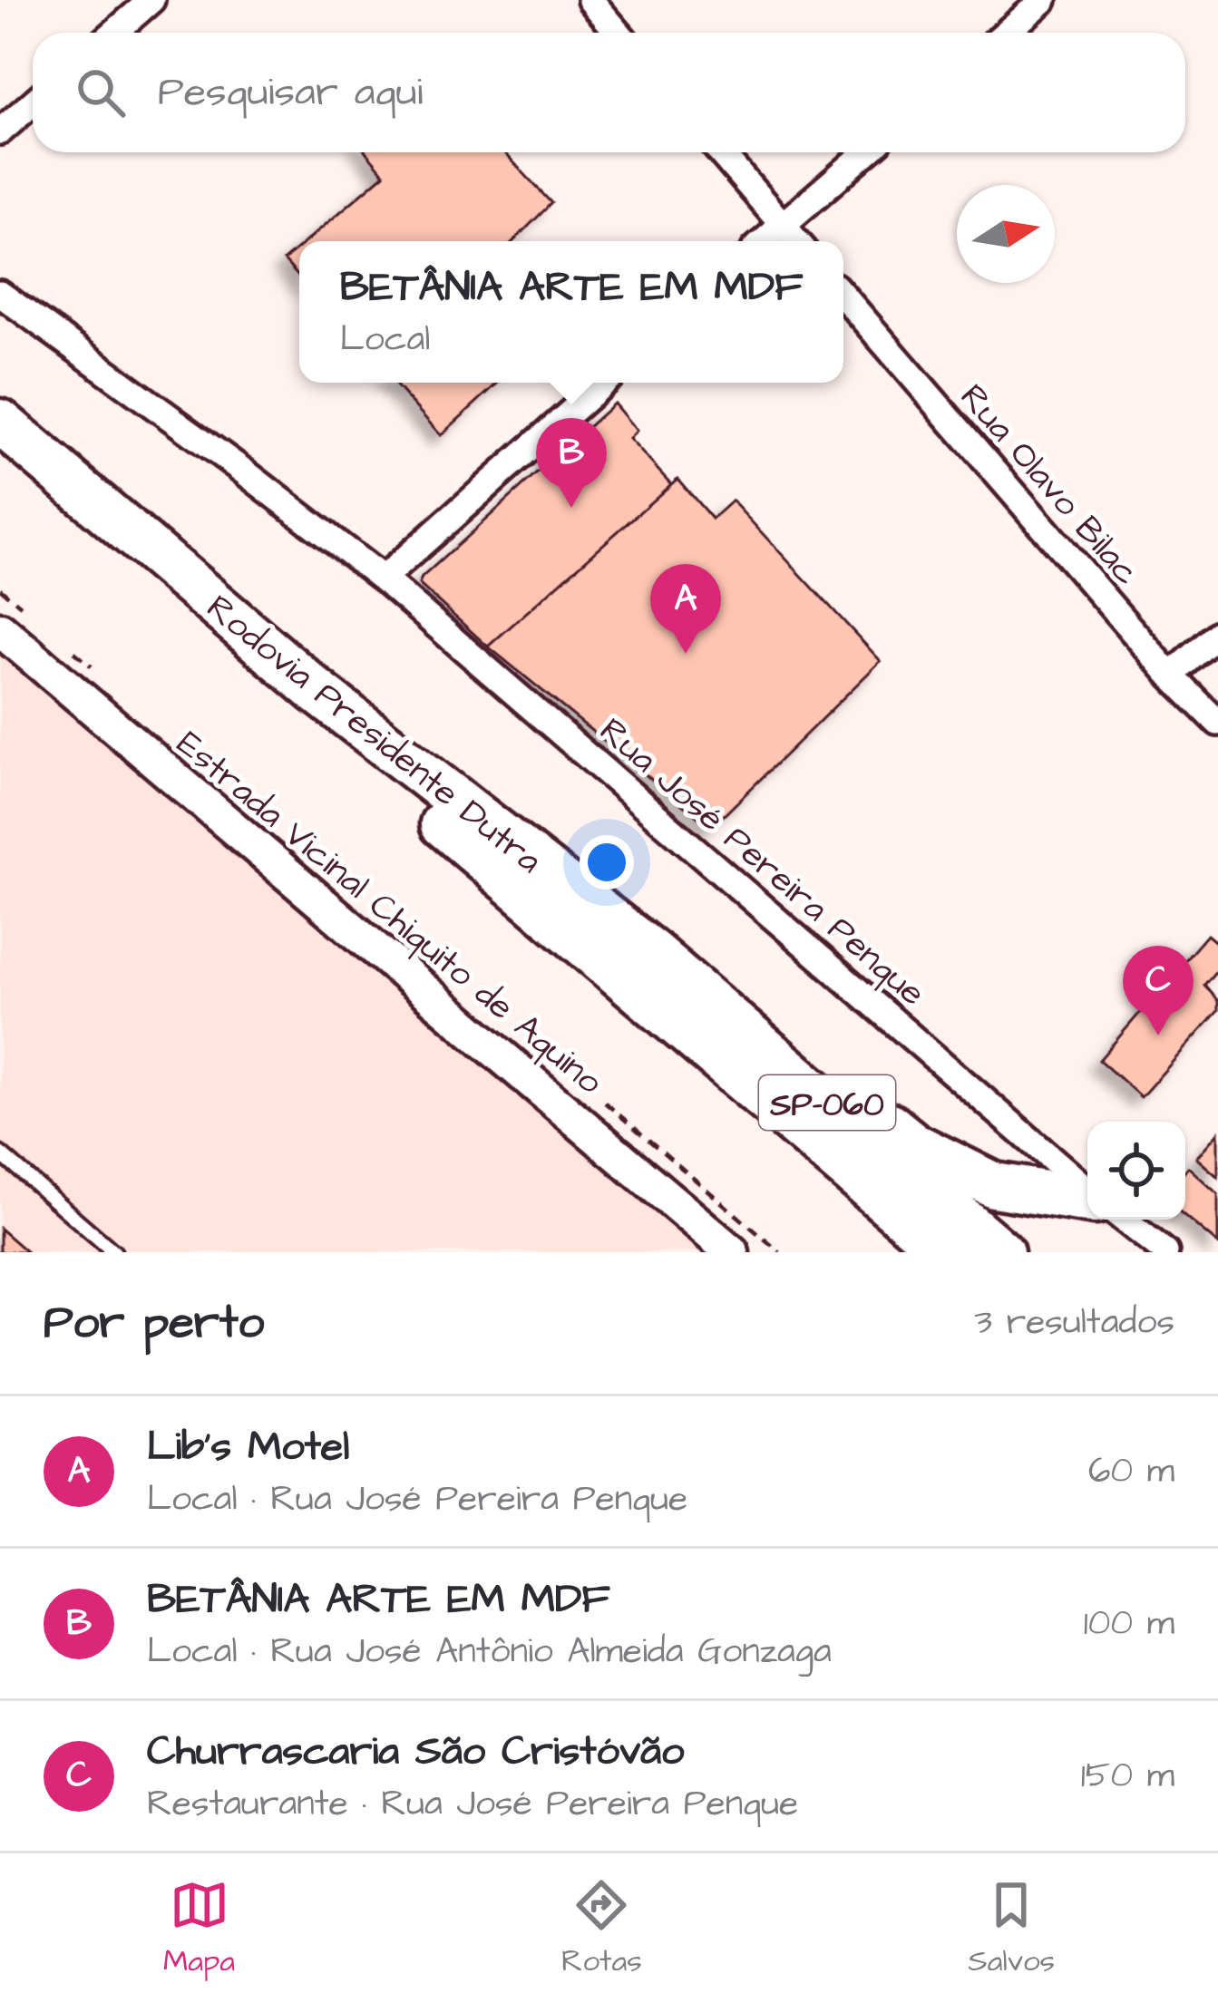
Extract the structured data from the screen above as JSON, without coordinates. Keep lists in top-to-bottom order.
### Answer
{
  "streets": {
    "highway": ["Rodovia Presidente Dutra", "SP-060"],
    "street": ["Rua Olavo Bilac", "Rua José Pereira Penque", "Estrada Vicinal Chiquito de Aquino"]
  },
  "north": "right",
  "page": {
    "search": "Pesquisar aqui",
    "popup": ["BETÂNIA ARTE EM MDF", "Local"],
    "pins": ["B", "A", "C"],
    "heading": ["Por perto", "3 resultados"],
    "list": [
      {
        "mark": "A",
        "name": "Lib's Motel",
        "note": "Local · Rua José Pereira Penque",
        "value": "60 m"
      },
      {
        "mark": "B",
        "name": "BETÂNIA ARTE EM MDF",
        "note": "Local · Rua José Antônio Almeida Gonzaga",
        "value": "100 m"
      },
      {
        "mark": "C",
        "name": "Churrascaria São Cristóvão",
        "note": "Restaurante · Rua José Pereira Penque",
        "value": "150 m"
      }
    ],
    "nav": ["Mapa", "Rotas", "Salvos"]
  }
}
